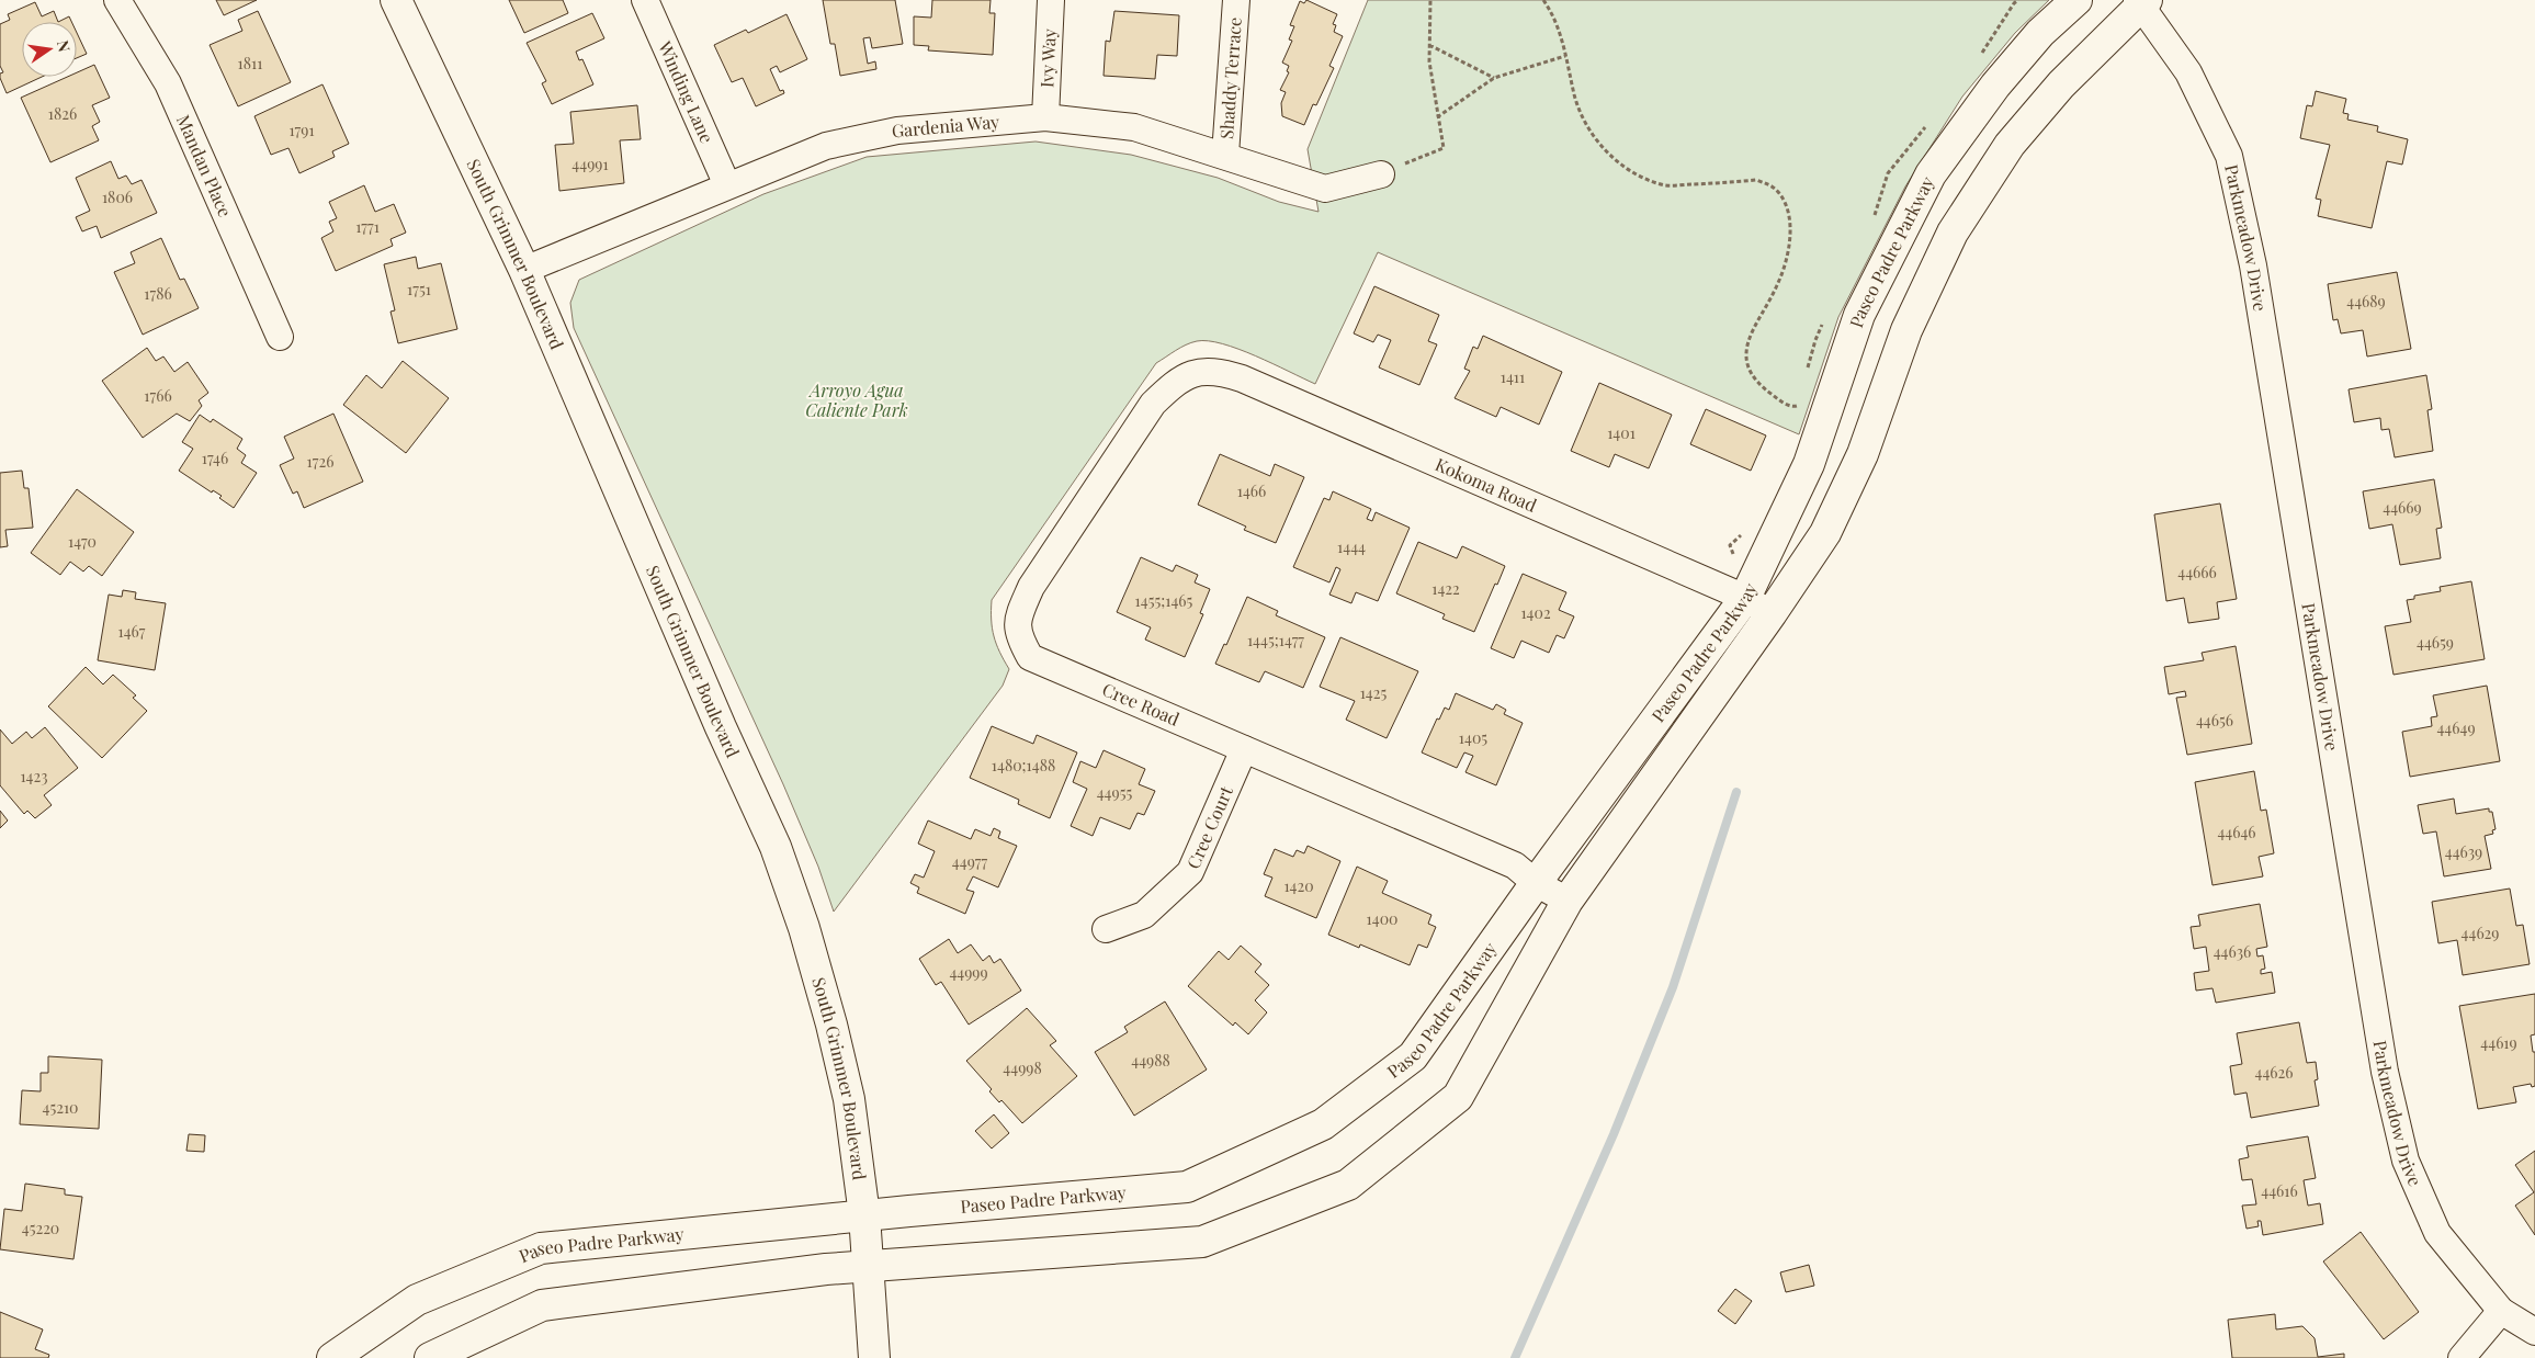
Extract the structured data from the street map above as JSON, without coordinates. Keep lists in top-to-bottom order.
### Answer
{
  "streets": {
    "main road": ["Paseo Padre Parkway", "South Grimmer Boulevard"],
    "street": [
      "Ivy Way",
      "Shaddy Terrace",
      "Winding Lane",
      "Gardenia Way",
      "Mandan Place",
      "Parkmeadow Drive",
      "Kokoma Road",
      "Cree Road",
      "Cree Court"
    ]
  },
  "crossings": [
    ["Ivy Way", "Gardenia Way"],
    ["Shaddy Terrace", "Gardenia Way"],
    ["Winding Lane", "Gardenia Way"],
    ["Gardenia Way", "South Grimmer Boulevard"],
    ["Parkmeadow Drive", "Paseo Padre Parkway"],
    ["Paseo Padre Parkway", "South Grimmer Boulevard"],
    ["Paseo Padre Parkway", "Kokoma Road"],
    ["Paseo Padre Parkway", "Cree Road"],
    ["Kokoma Road", "Cree Road"],
    ["Cree Road", "Cree Court"]
  ],
  "parks": ["Arroyo Agua Caliente Park"],
  "house_numbers": [
    "1811",
    "1826",
    "1791",
    "44991",
    "1806",
    "1771",
    "1751",
    "1786",
    "44689",
    "1411",
    "1766",
    "1401",
    "1746",
    "1726",
    "1466",
    "44669",
    "1470",
    "1444",
    "44666",
    "1422",
    "1455;1465",
    "1402",
    "1467",
    "1445;1477",
    "44659",
    "1425",
    "44656",
    "44649",
    "1405",
    "1480;1488",
    "1423",
    "44955",
    "44646",
    "44639",
    "44977",
    "1420",
    "1400",
    "44629",
    "44636",
    "44999",
    "44619",
    "44988",
    "44998",
    "44626",
    "45210",
    "44616",
    "45220"
  ],
  "north": "right"
}
